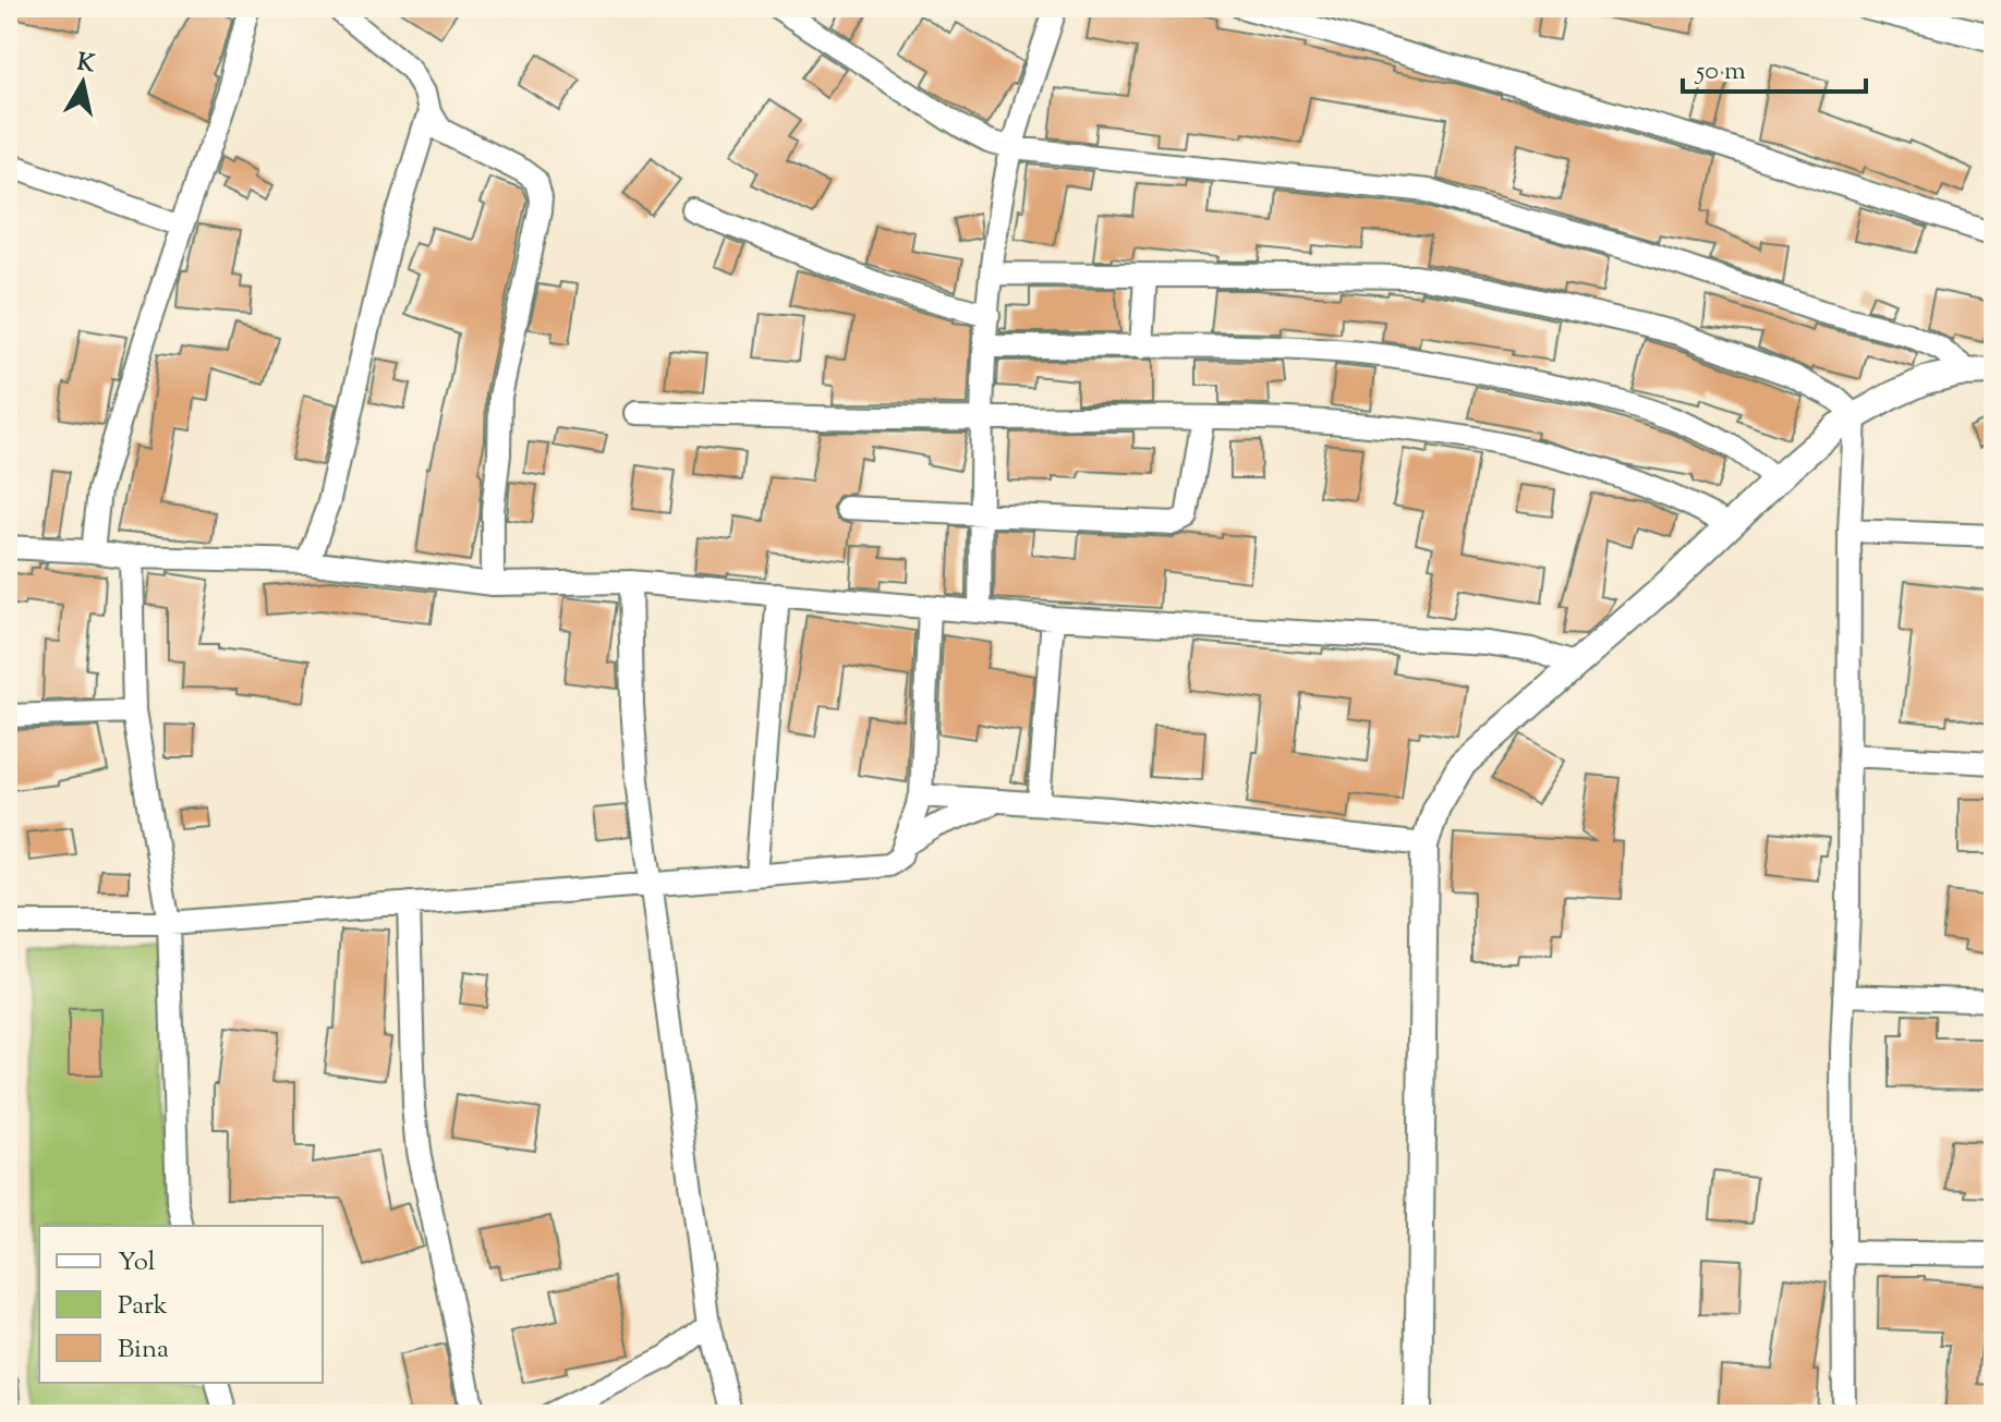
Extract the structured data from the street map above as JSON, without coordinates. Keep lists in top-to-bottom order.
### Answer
{
  "legend": ["Yol", "Park", "Bina"],
  "scale_bar": "50 m",
  "north": "top"
}
